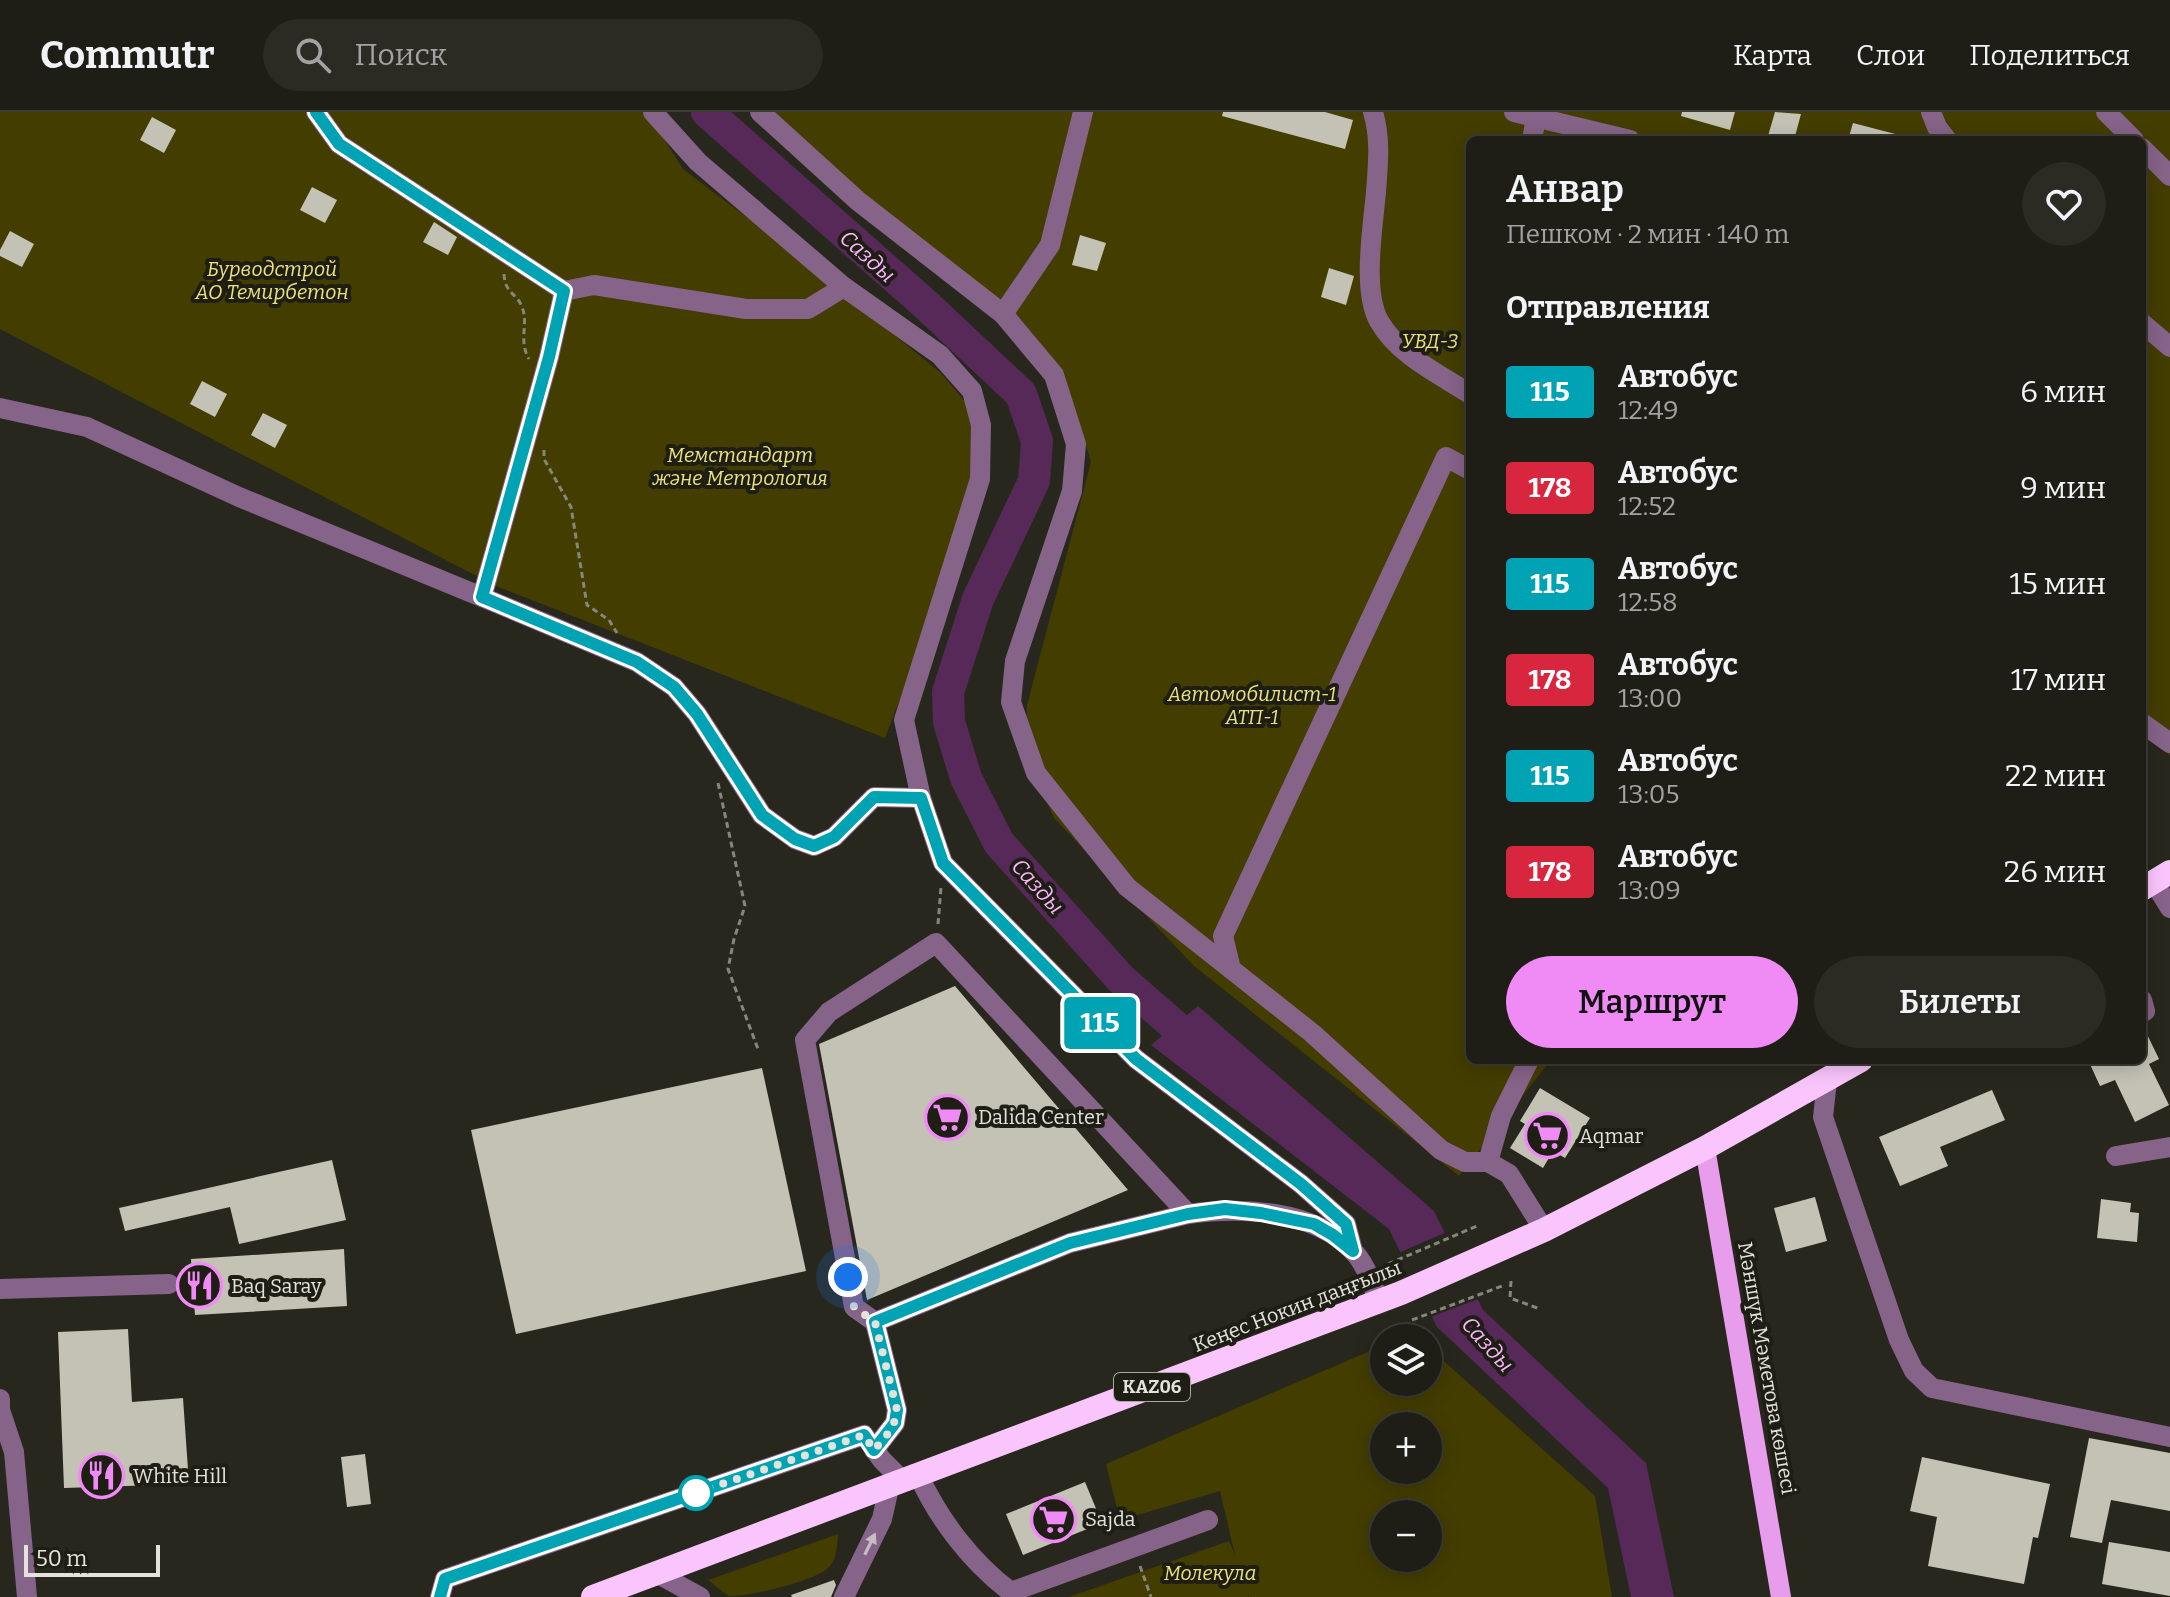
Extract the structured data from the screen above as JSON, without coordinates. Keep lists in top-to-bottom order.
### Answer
{
  "streets": {
    "highway": ["Кеңес Нокин даңғылы", "KАZ06"],
    "main road": ["Мәншүк Мәметова көшесі"]
  },
  "crossings": [
    ["Кеңес Нокин даңғылы", "Мәншүк Мәметова көшесі"]
  ],
  "water": ["Сазды"],
  "parks": [
    "Бурводстрой АО Темирбетон",
    "УВД-3",
    "Мемстандарт және Метрология",
    "Автомобилист-1 АТП-1",
    "Молекула"
  ],
  "places": {
    "supermarket": ["Dalida Center", "Aqmar", "Sajda"],
    "restaurant": ["Baq Saray", "White Hill"]
  },
  "lines": ["bus line 115"],
  "scale_bar": "50 m",
  "page": {
    "header": "Commutr",
    "search": "Поиск",
    "nav": ["Карта", "Слои", "Поделиться"],
    "on_map": "115",
    "heading": [
      ["Анвар", "Пешком · 2 мин · 140 m"],
      "Отправления"
    ],
    "list": [
      {
        "mark": "115",
        "name": "Автобус",
        "note": "12:49",
        "value": "6 мин"
      },
      {
        "mark": "178",
        "name": "Автобус",
        "note": "12:52",
        "value": "9 мин"
      },
      {
        "mark": "115",
        "name": "Автобус",
        "note": "12:58",
        "value": "15 мин"
      },
      {
        "mark": "178",
        "name": "Автобус",
        "note": "13:00",
        "value": "17 мин"
      },
      {
        "mark": "115",
        "name": "Автобус",
        "note": "13:05",
        "value": "22 мин"
      },
      {
        "mark": "178",
        "name": "Автобус",
        "note": "13:09",
        "value": "26 мин"
      }
    ],
    "buttons": ["Маршрут", "Билеты"],
    "map_buttons": ["+", "−"],
    "scale": "50 m"
  }
}
